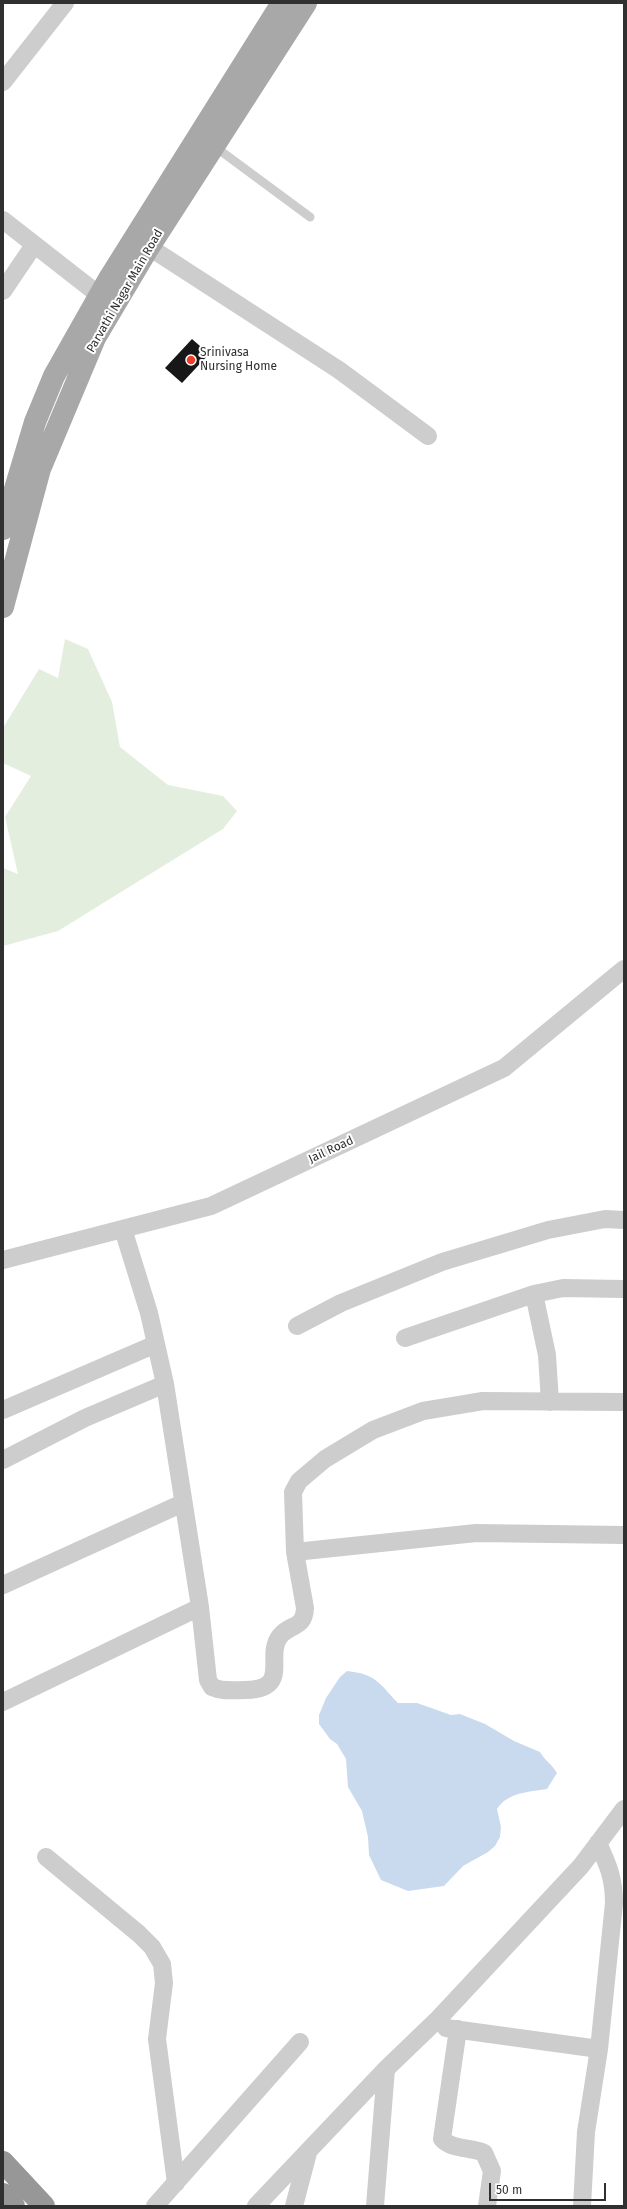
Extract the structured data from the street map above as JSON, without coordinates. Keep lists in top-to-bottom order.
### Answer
{
  "streets": {
    "main road": ["Parvathi Nagar Main Road"],
    "street": ["Jail Road"]
  },
  "places": ["Srinivasa Nursing Home"],
  "scale_bar": "50 m"
}
